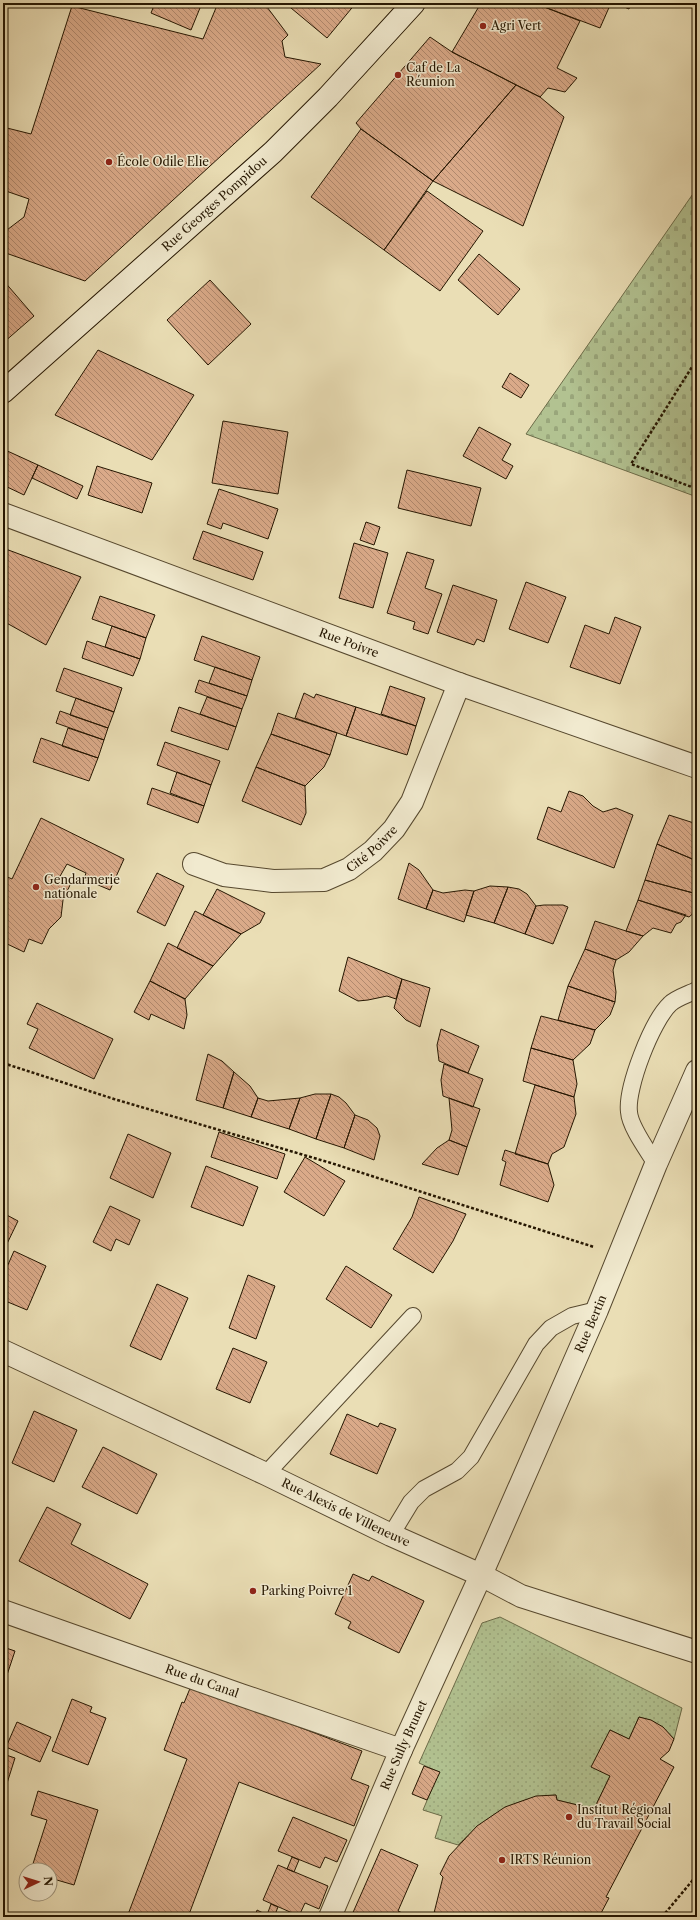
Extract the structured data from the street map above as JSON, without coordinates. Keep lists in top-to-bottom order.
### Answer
{
  "streets": {
    "street": [
      "Rue Georges Pompidou",
      "Rue Poivre",
      "Cité Poivre",
      "Rue Bertin",
      "Rue Alexis de Villeneuve",
      "Rue du Canal",
      "Rue Sully Brunet"
    ]
  },
  "crossings": [
    ["Rue Poivre", "Cité Poivre"],
    ["Rue Bertin", "Rue Alexis de Villeneuve"],
    ["Rue Bertin", "Rue Sully Brunet"],
    ["Rue Alexis de Villeneuve", "Rue Sully Brunet"],
    ["Rue du Canal", "Rue Sully Brunet"]
  ],
  "places": [
    "Agri Vert",
    "Caf de La Réunion",
    "École Odile Elie",
    "Gendarmerie nationale",
    "Parking Poivre 1",
    "Institut Régional du Travail Social",
    "IRTS Réunion"
  ],
  "north": "right"
}
